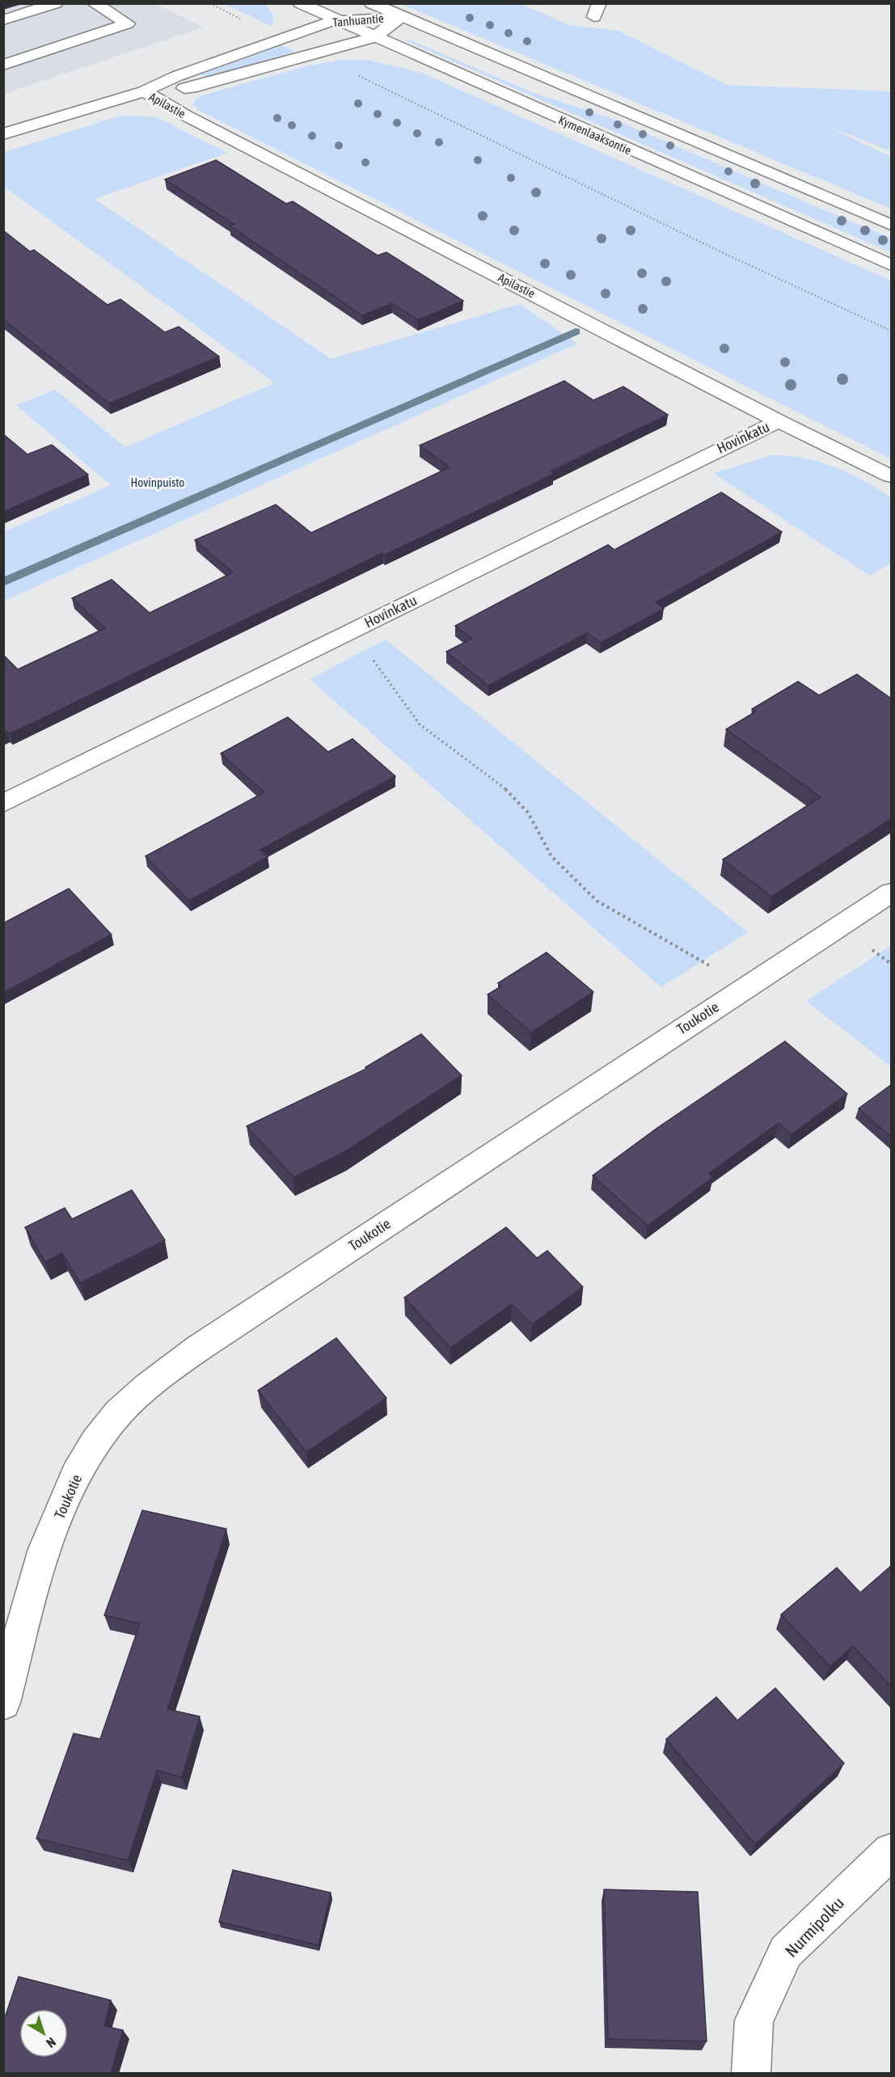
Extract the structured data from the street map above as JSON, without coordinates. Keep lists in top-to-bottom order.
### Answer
{
  "streets": {
    "street": [
      "Tanhuantie",
      "Apilastie",
      "Kymenlaaksontie",
      "Hovinkatu",
      "Toukotie",
      "Nurmipolku"
    ]
  },
  "crossings": [
    ["Tanhuantie", "Apilastie"],
    ["Tanhuantie", "Kymenlaaksontie"],
    ["Apilastie", "Hovinkatu"]
  ],
  "parks": ["Hovinpuisto"],
  "north": "bottom right"
}
